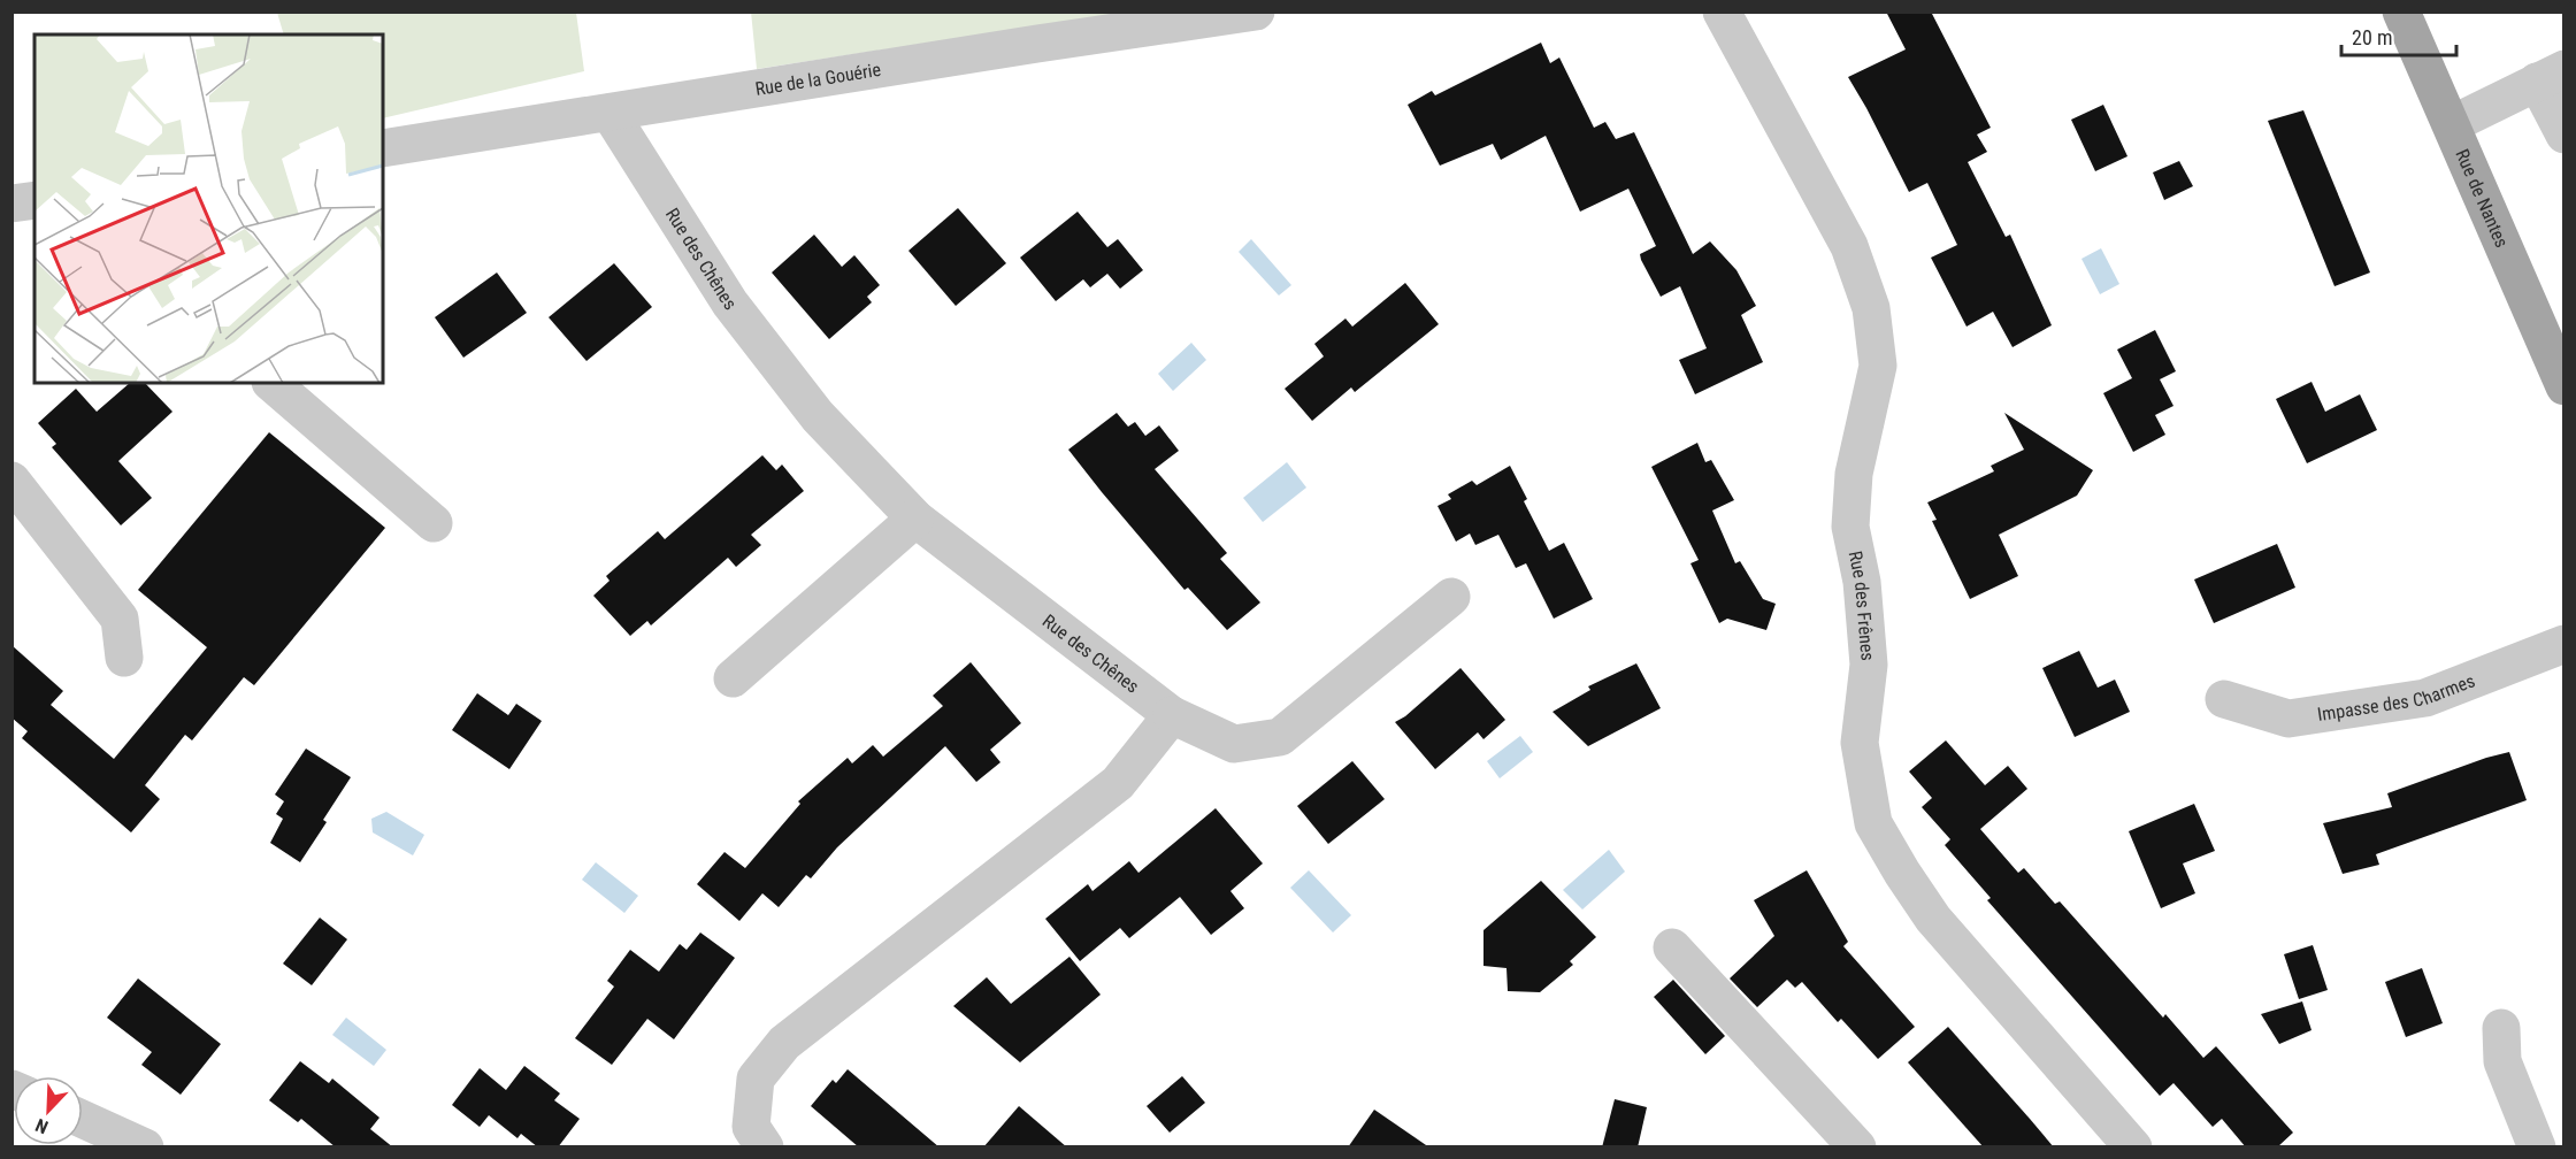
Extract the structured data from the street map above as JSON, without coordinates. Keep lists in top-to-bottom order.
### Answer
{
  "streets": {
    "main road": ["Rue de Nantes"],
    "street": [
      "Rue de la Gouérie",
      "Rue des Chênes",
      "Rue des Frênes",
      "Impasse des Charmes"
    ]
  },
  "crossings": [
    ["Rue de la Gouérie", "Rue des Chênes"]
  ],
  "scale_bar": "20 m",
  "north": "bottom left"
}
